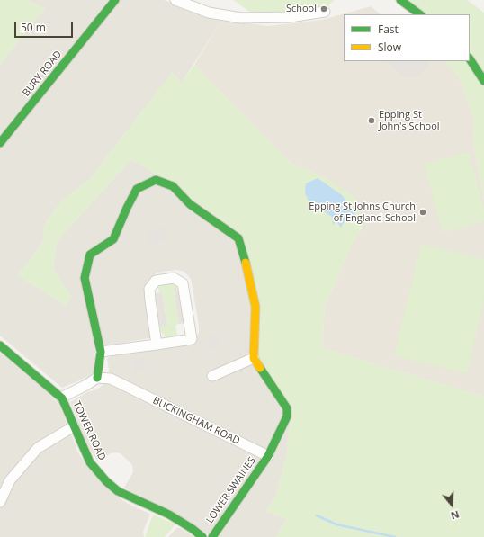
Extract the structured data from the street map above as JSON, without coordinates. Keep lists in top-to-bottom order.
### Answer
{
  "streets": {
    "street": [
      "BURY ROAD",
      "BUCKINGHAM ROAD",
      "TOWER ROAD",
      "LOWER SWAINES"
    ]
  },
  "crossings": [
    ["BUCKINGHAM ROAD", "LOWER SWAINES"]
  ],
  "places": ["School", "Epping St John's School", "Epping St Johns Church of England School"],
  "legend": ["Fast", "Slow"],
  "scale_bar": "50 m",
  "north": "bottom"
}
